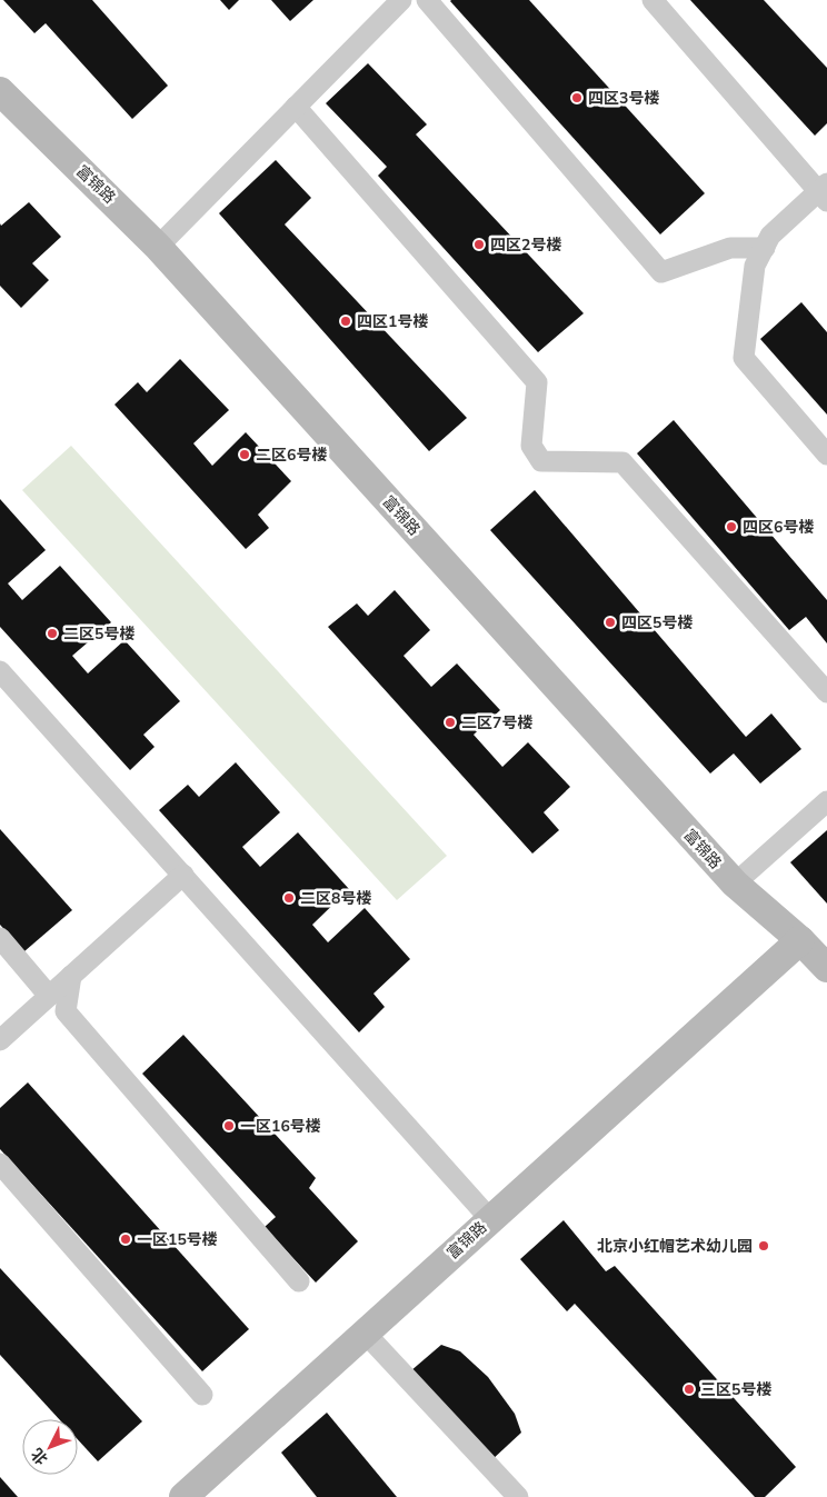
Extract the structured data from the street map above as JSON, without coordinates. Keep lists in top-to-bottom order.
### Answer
{
  "streets": {
    "street": ["富锦路"]
  },
  "places": [
    "四区3号楼",
    "四区2号楼",
    "四区1号楼",
    "二区6号楼",
    "四区6号楼",
    "四区5号楼",
    "二区5号楼",
    "二区7号楼",
    "二区8号楼",
    "一区16号楼",
    "一区15号楼",
    "北京小红帽艺术幼儿园",
    "三区5号楼"
  ],
  "north": "bottom left"
}
